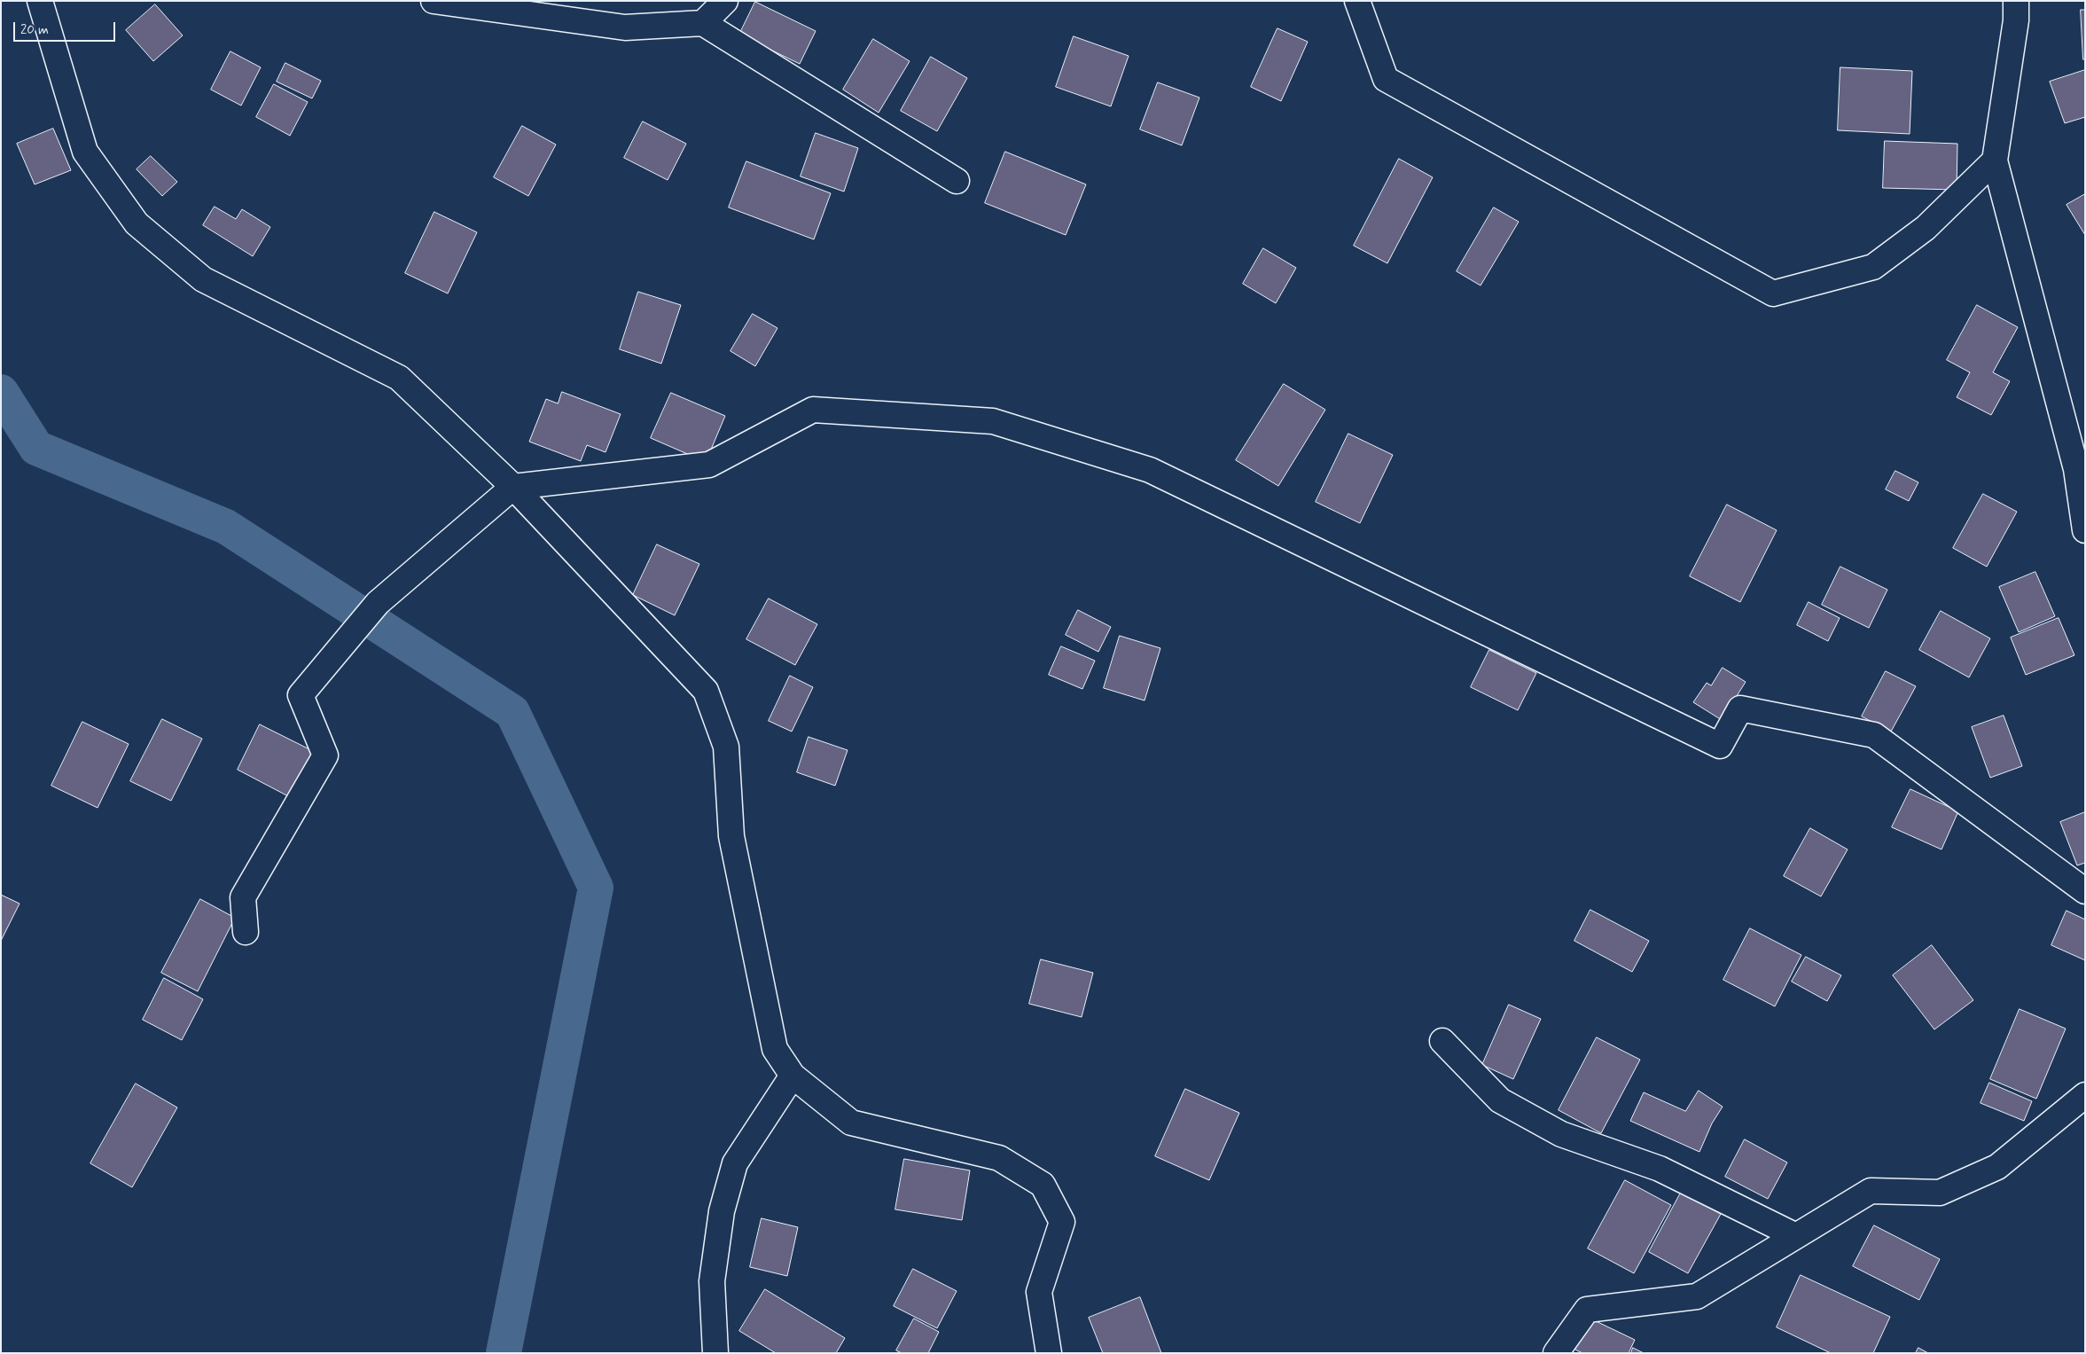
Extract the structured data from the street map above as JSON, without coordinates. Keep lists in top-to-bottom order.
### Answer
{
  "scale_bar": "20 m"
}
